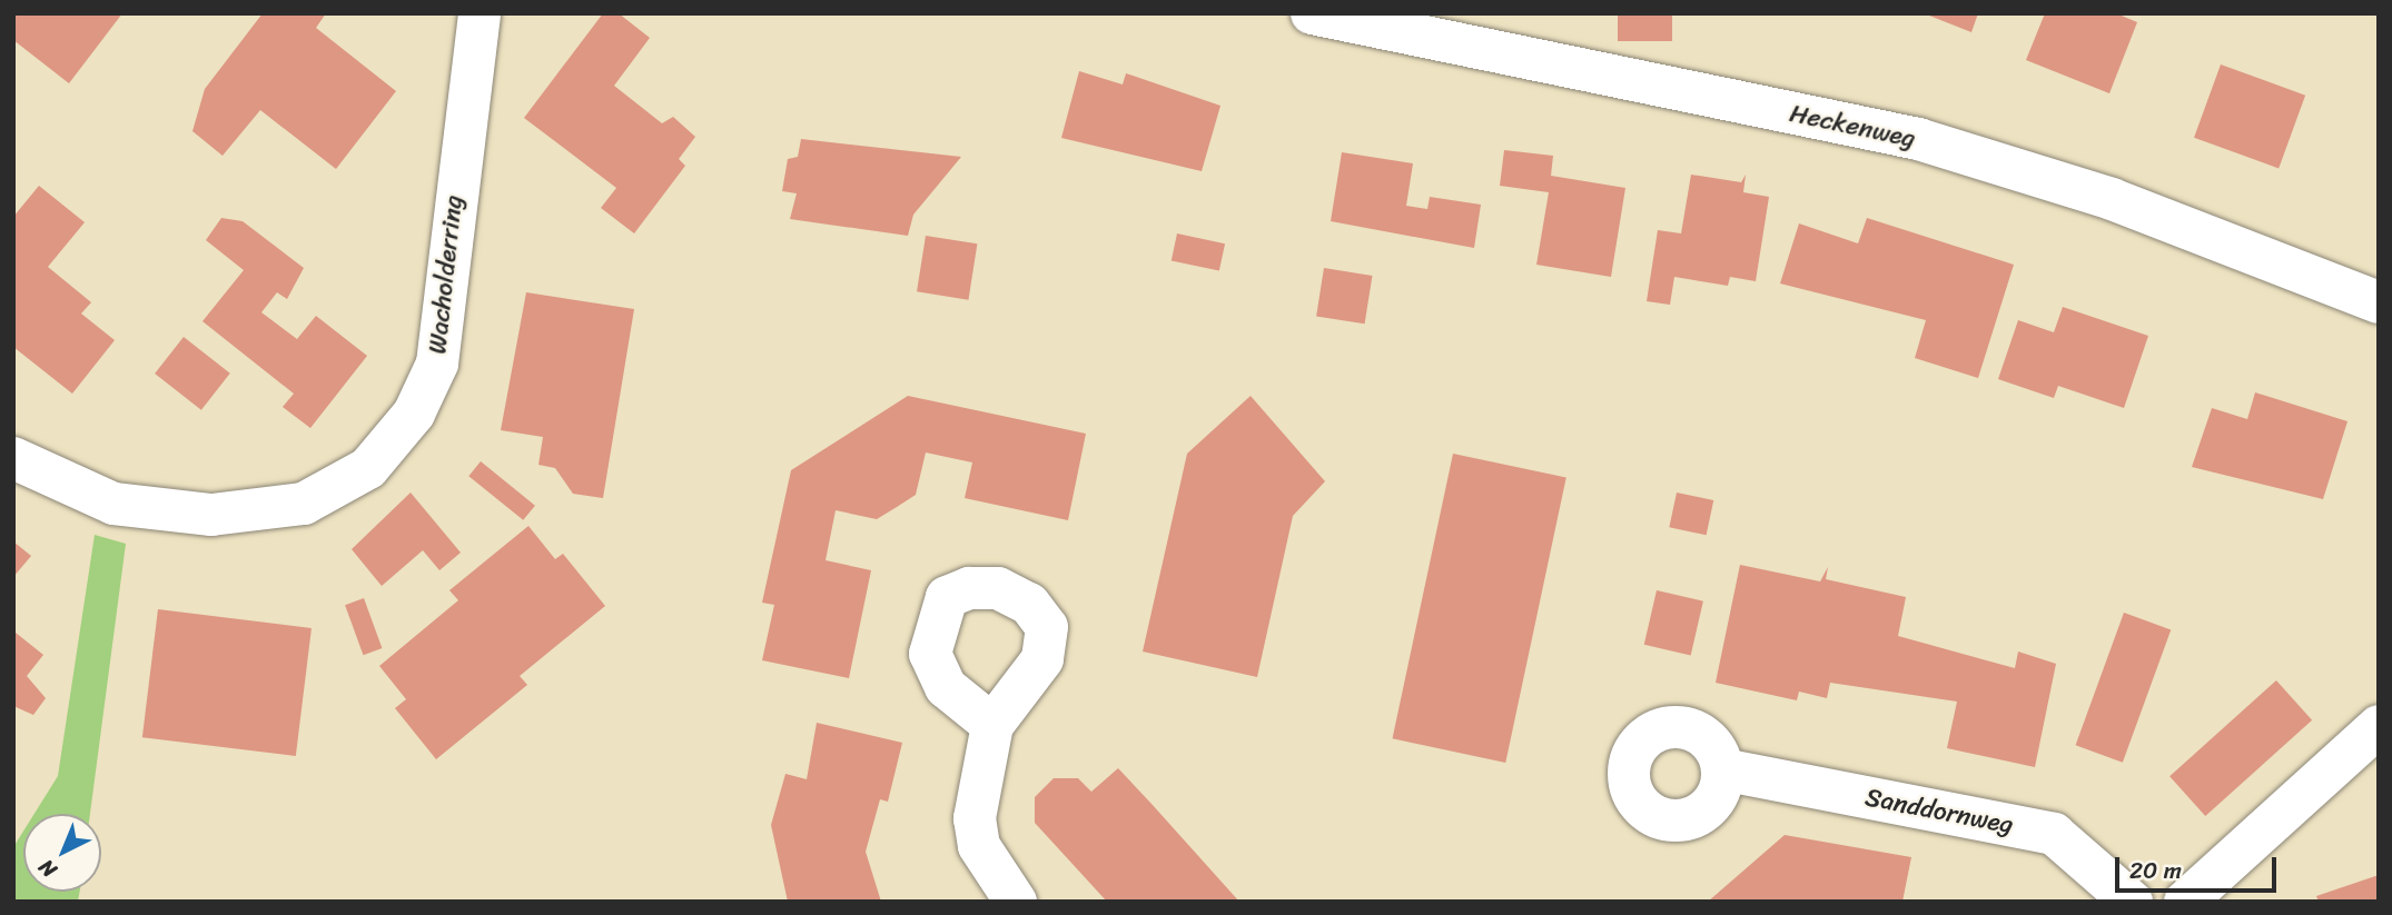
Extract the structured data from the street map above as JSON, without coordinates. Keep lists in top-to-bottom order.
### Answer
{
  "streets": {
    "street": ["Heckenweg", "Wacholderring", "Sanddornweg"]
  },
  "scale_bar": "20 m",
  "north": "bottom left"
}
